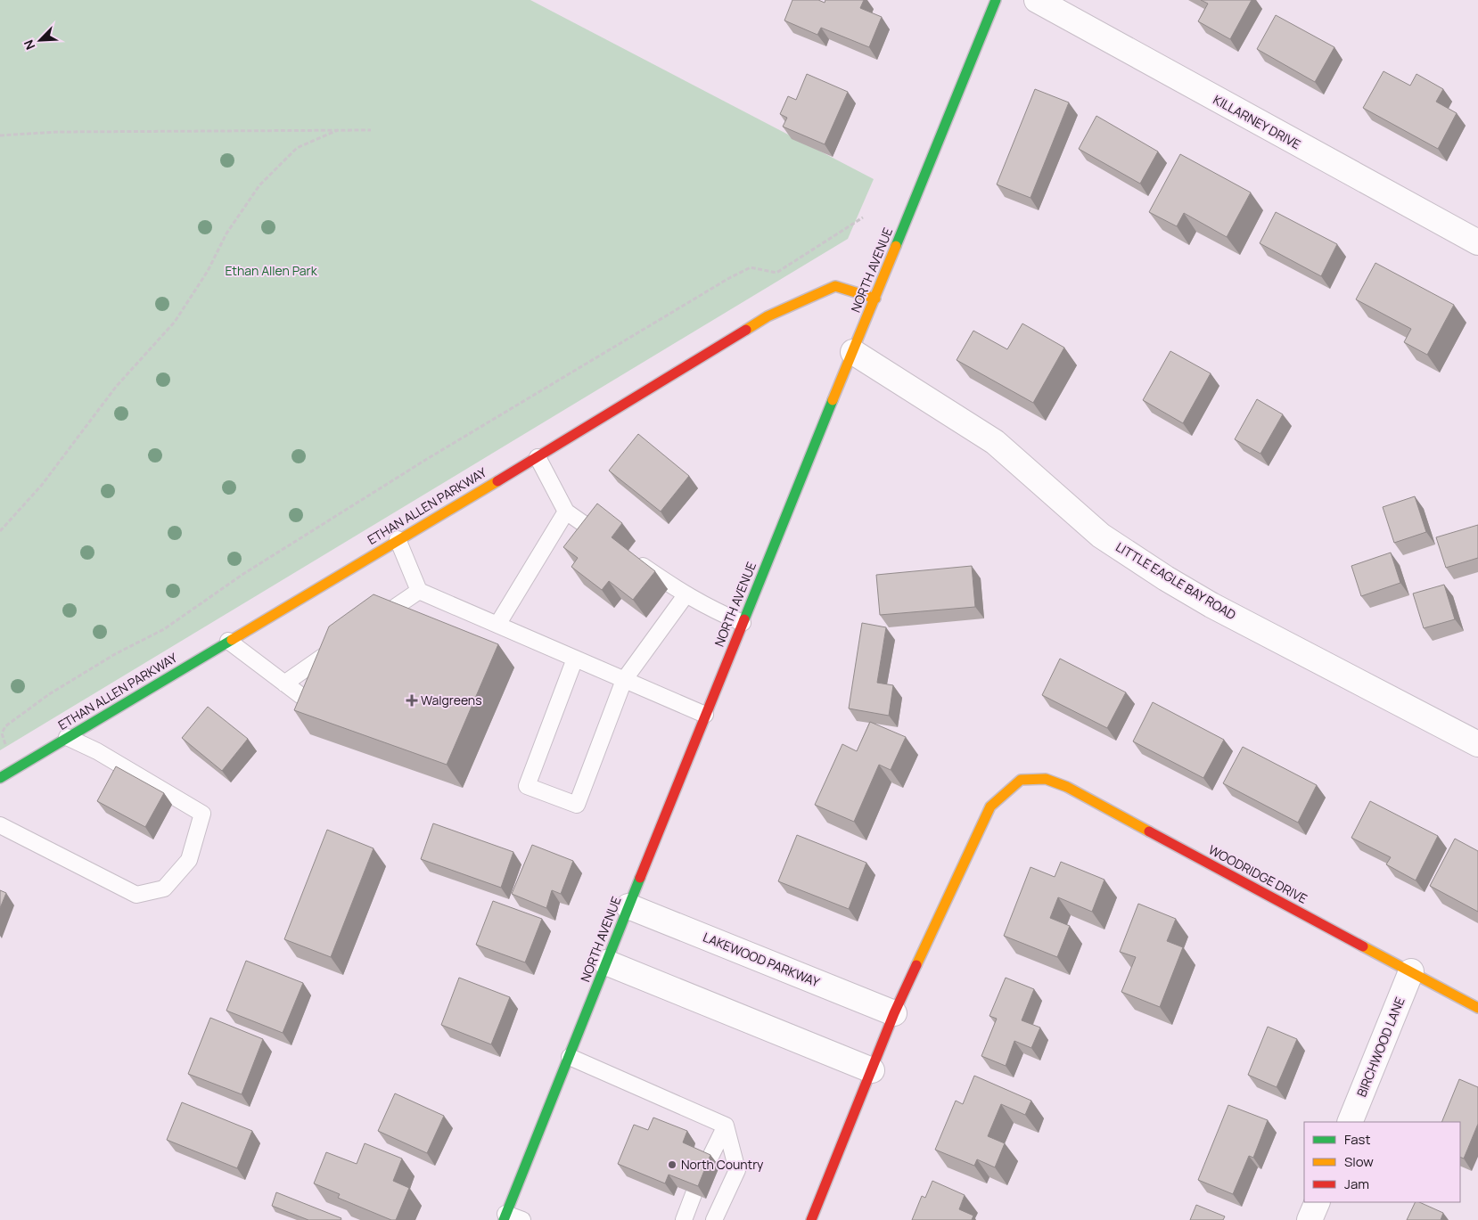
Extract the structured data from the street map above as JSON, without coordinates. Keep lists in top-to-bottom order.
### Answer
{
  "streets": {
    "street": [
      "KILLARNEY DRIVE",
      "NORTH AVENUE",
      "ETHAN ALLEN PARKWAY",
      "LITTLE EAGLE BAY ROAD",
      "WOODRIDGE DRIVE",
      "LAKEWOOD PARKWAY",
      "BIRCHWOOD LANE"
    ]
  },
  "crossings": [
    ["NORTH AVENUE", "ETHAN ALLEN PARKWAY"],
    ["NORTH AVENUE", "LITTLE EAGLE BAY ROAD"],
    ["NORTH AVENUE", "LAKEWOOD PARKWAY"],
    ["WOODRIDGE DRIVE", "LAKEWOOD PARKWAY"],
    ["WOODRIDGE DRIVE", "BIRCHWOOD LANE"]
  ],
  "parks": ["Ethan Allen Park"],
  "places": {
    "health": ["Walgreens"],
    "other": ["North Country"]
  },
  "legend": ["Fast", "Slow", "Jam"],
  "north": "bottom left"
}
